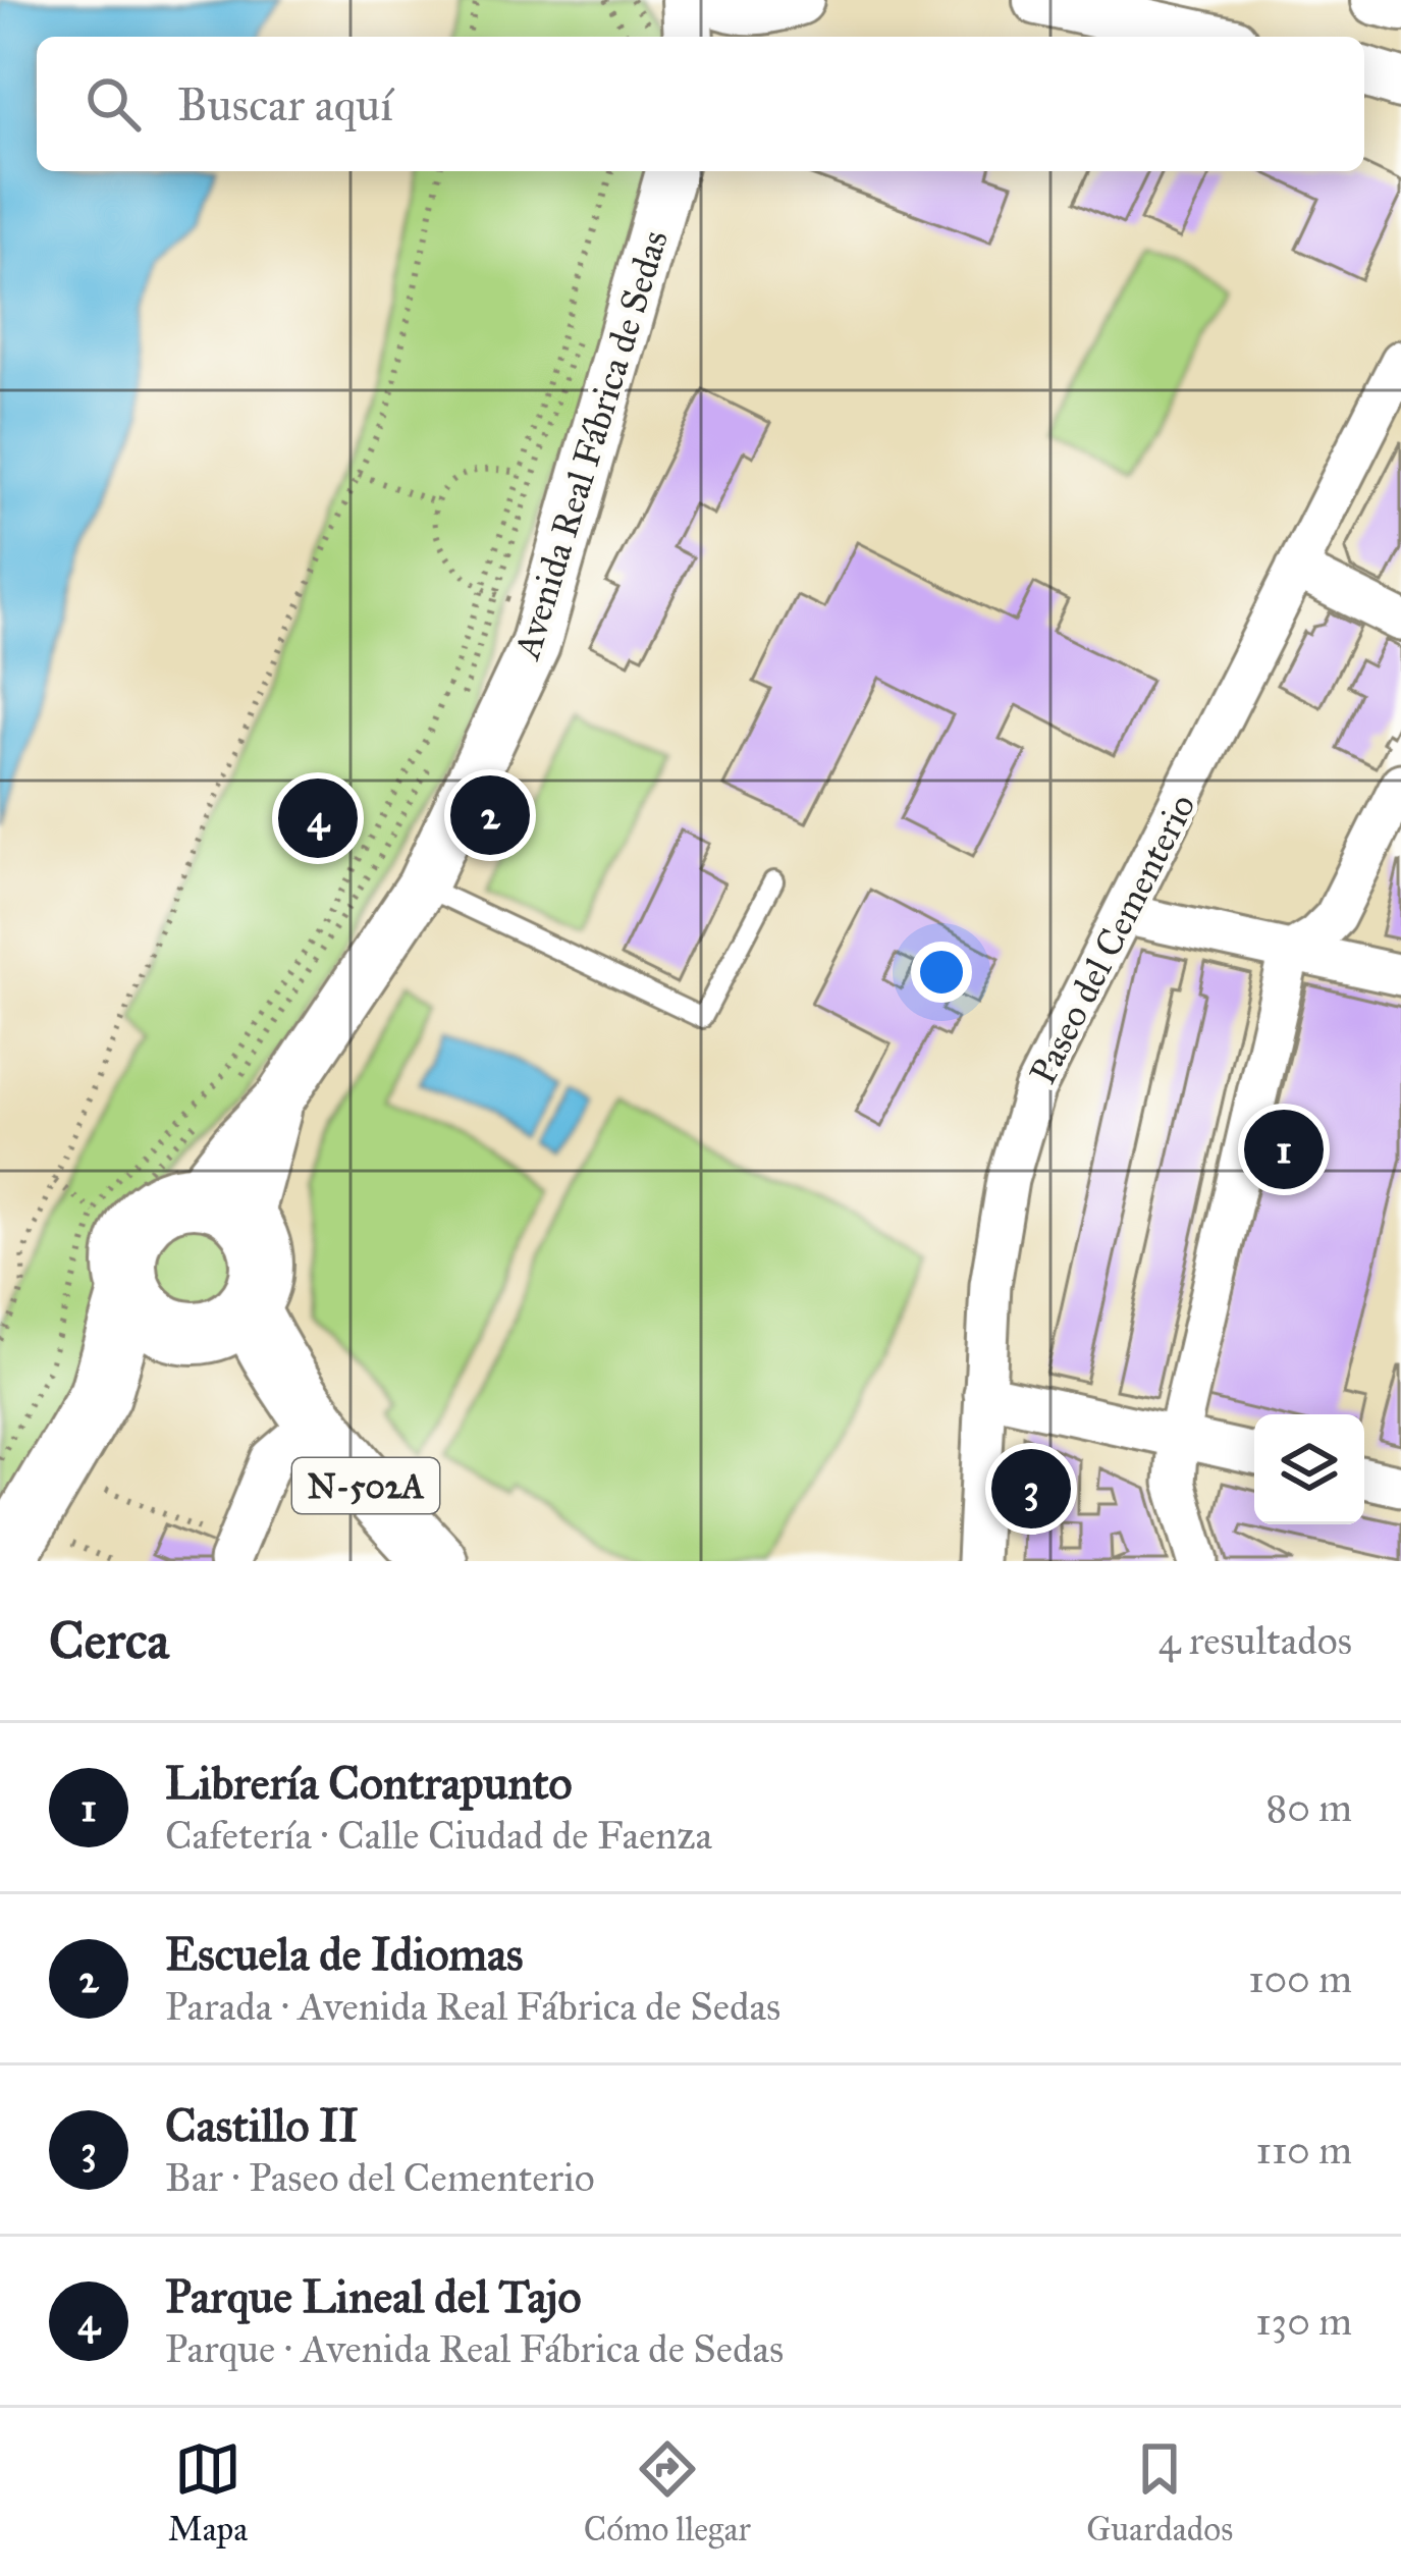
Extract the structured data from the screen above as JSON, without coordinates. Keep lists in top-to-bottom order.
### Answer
{
  "streets": {
    "main road": ["N-502A"],
    "street": ["Avenida Real Fábrica de Sedas", "Paseo del Cementerio"]
  },
  "crossings": [
    ["Avenida Real Fábrica de Sedas", "N-502A"]
  ],
  "page": {
    "search": "Buscar aquí",
    "pins": [
      "2",
      "4",
      "1",
      "3"
    ],
    "heading": ["Cerca", "4 resultados"],
    "list": [
      {
        "mark": "1",
        "name": "Librería Contrapunto",
        "note": "Cafetería · Calle Ciudad de Faenza",
        "value": "80 m"
      },
      {
        "mark": "2",
        "name": "Escuela de Idiomas",
        "note": "Parada · Avenida Real Fábrica de Sedas",
        "value": "100 m"
      },
      {
        "mark": "3",
        "name": "Castillo II",
        "note": "Bar · Paseo del Cementerio",
        "value": "110 m"
      },
      {
        "mark": "4",
        "name": "Parque Lineal del Tajo",
        "note": "Parque · Avenida Real Fábrica de Sedas",
        "value": "130 m"
      }
    ],
    "nav": ["Mapa", "Cómo llegar", "Guardados"]
  }
}
